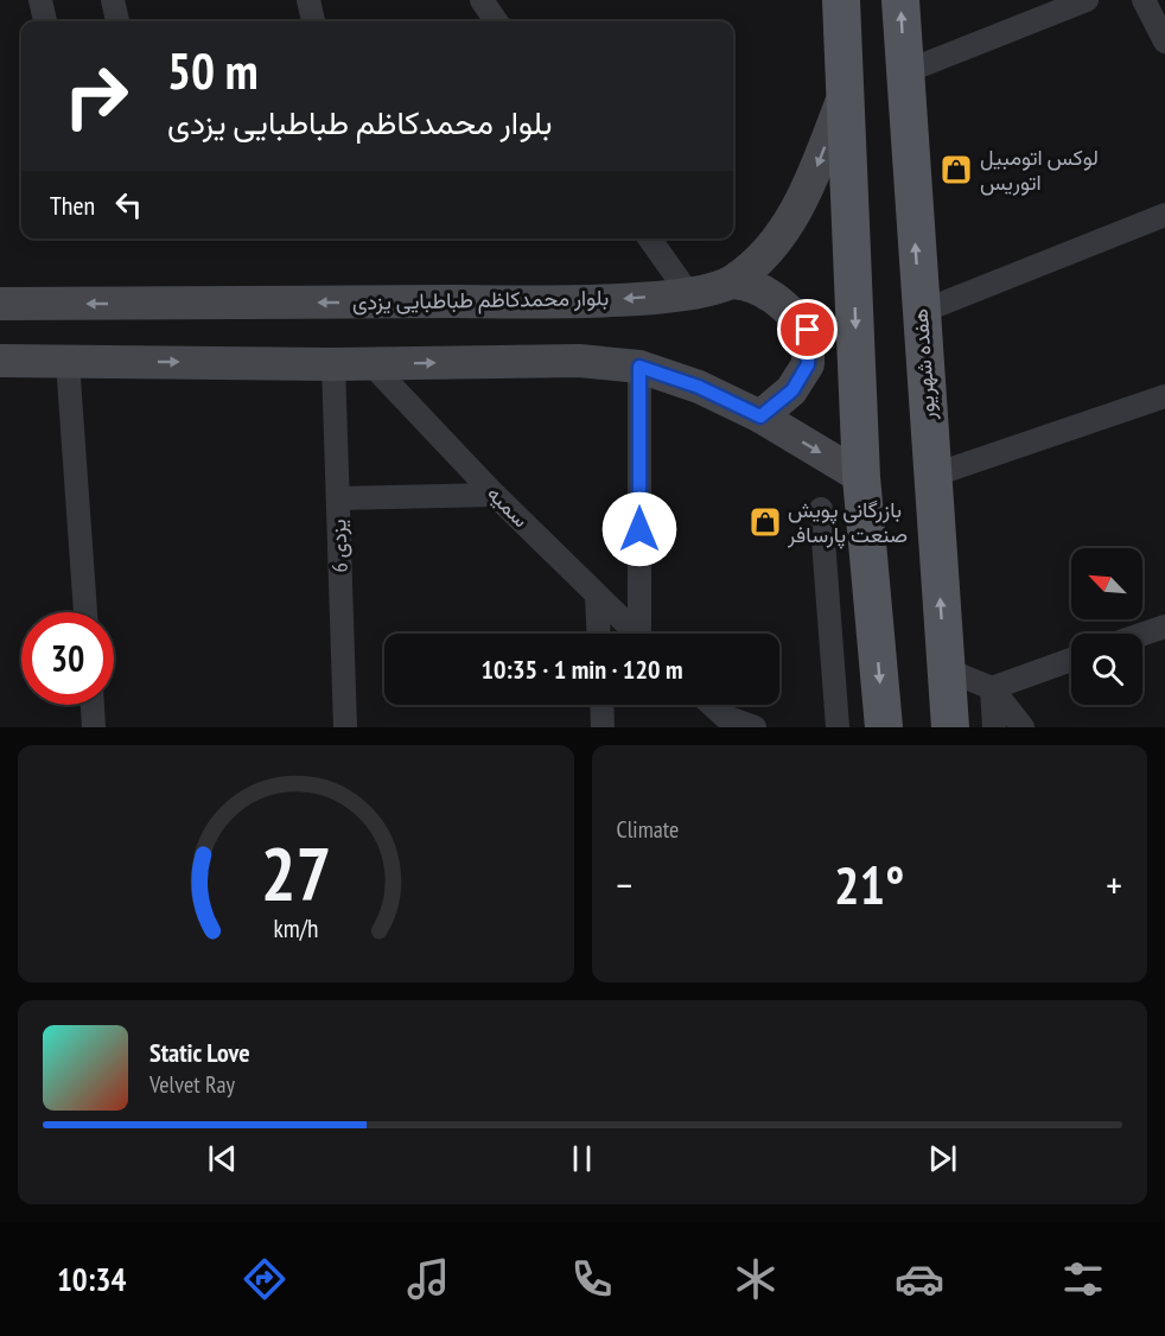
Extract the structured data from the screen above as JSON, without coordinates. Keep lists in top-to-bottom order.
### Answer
{
  "streets": {
    "main road": ["بلوار محمدکاظم طباطبایی یزدی", "هفده شهریور"],
    "street": ["سمیه", "یزدی 6"]
  },
  "places": {
    "shop": ["لوکس اتومبیل اتوریس", "بازرگانی پویش صنعت پارسافر"]
  },
  "north": "top left",
  "page": {
    "turn": ["50 m", "بلوار محمدکاظم طباطبایی یزدی"],
    "then": "Then",
    "limit": "30",
    "trip": "10:35 · 1 min · 120 m",
    "tile": "Climate",
    "heat": ["−", "21°", "+"],
    "song": ["Static Love", "Velvet Ray"],
    "tabs": "10:34",
    "gauge": ["27", "km/h"]
  }
}
